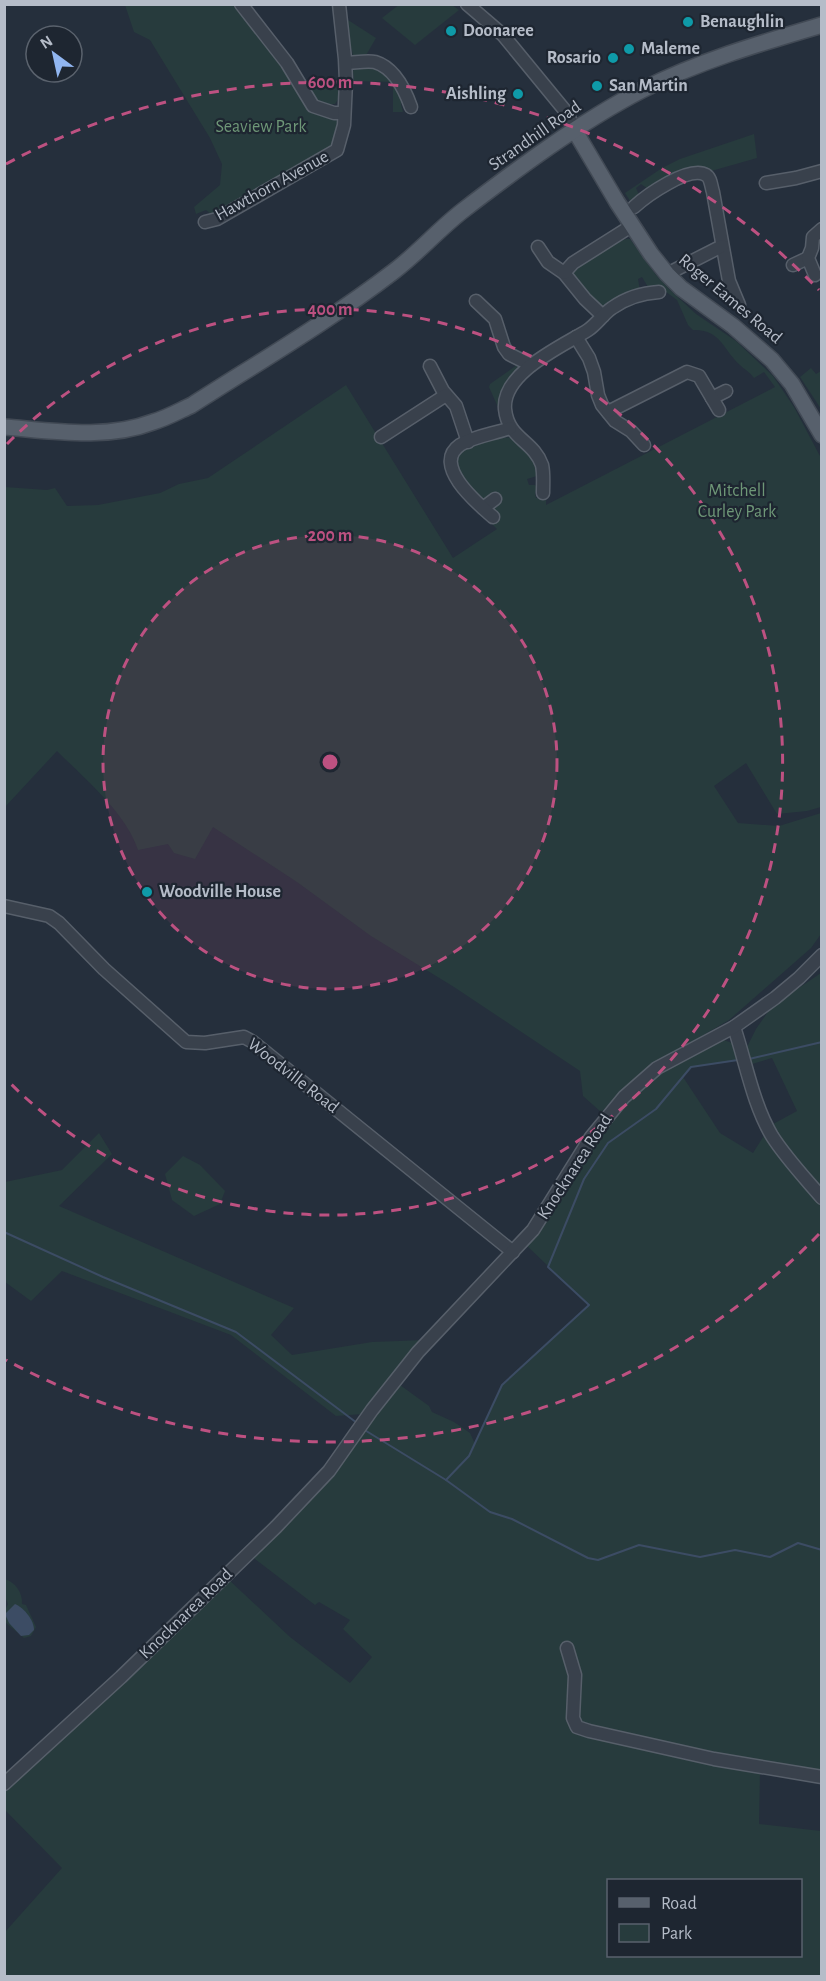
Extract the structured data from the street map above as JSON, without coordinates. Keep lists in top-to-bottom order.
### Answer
{
  "streets": {
    "main road": ["Strandhill Road", "Roger Eames Road"],
    "street": ["Hawthorn Avenue", "Woodville Road", "Knocknarea Road"]
  },
  "crossings": [
    ["Strandhill Road", "Roger Eames Road"],
    ["Woodville Road", "Knocknarea Road"]
  ],
  "parks": ["Seaview Park", "Mitchell Curley Park"],
  "places": [
    "Benaughlin",
    "Doonaree",
    "Maleme",
    "Rosario",
    "San Martin",
    "Aishling",
    "Woodville House"
  ],
  "legend": ["Road", "Park"],
  "north": "top left",
  "rings": ["600 m", "400 m", "200 m"]
}
